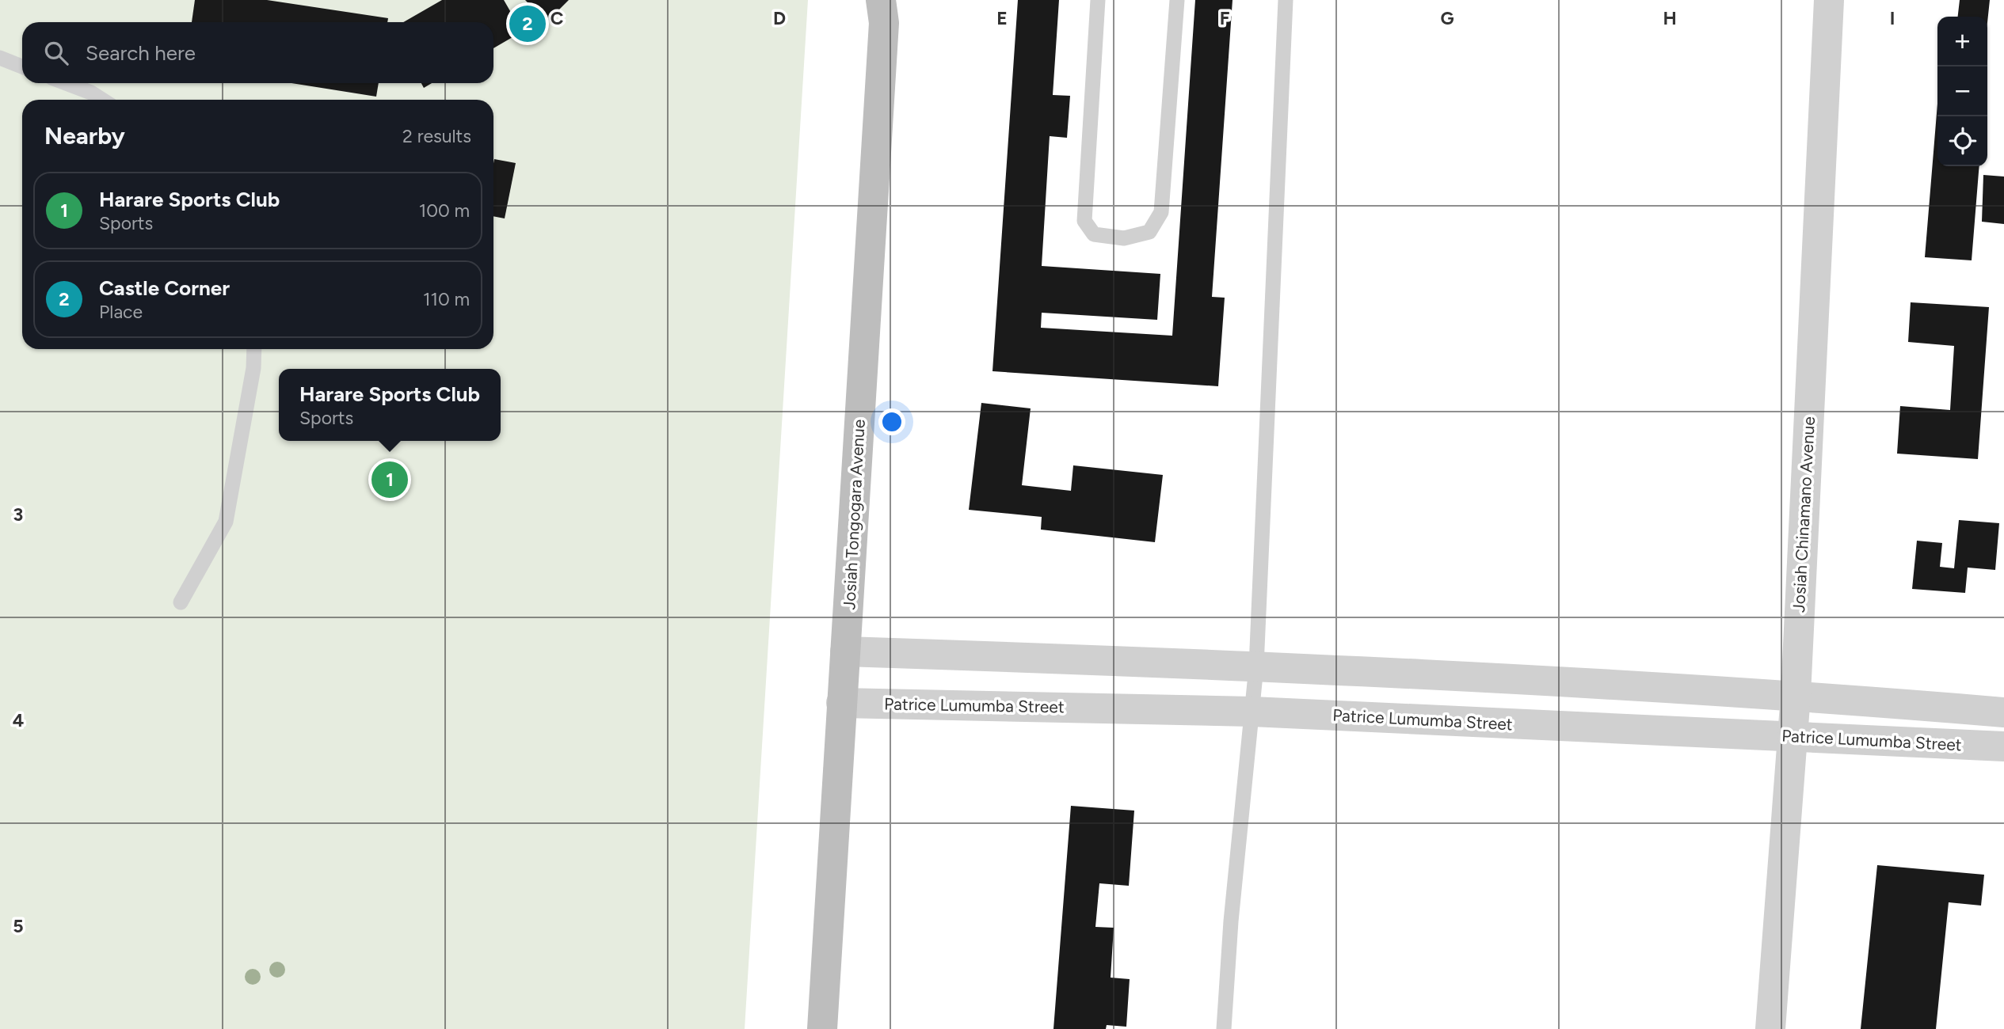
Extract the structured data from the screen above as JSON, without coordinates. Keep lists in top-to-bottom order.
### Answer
{
  "streets": {
    "main road": ["Josiah Tongogara Avenue"],
    "street": ["Josiah Chinamano Avenue", "Patrice Lumumba Street"]
  },
  "crossings": [
    ["Josiah Tongogara Avenue", "Patrice Lumumba Street"],
    ["Josiah Chinamano Avenue", "Patrice Lumumba Street"]
  ],
  "page": {
    "pins": ["2", "1"],
    "map_buttons": ["+", "−"],
    "search": "Search here",
    "heading": ["Nearby", "2 results"],
    "list": [
      {
        "mark": "1",
        "name": "Harare Sports Club",
        "note": "Sports",
        "value": "100 m"
      },
      {
        "mark": "2",
        "name": "Castle Corner",
        "note": "Place",
        "value": "110 m"
      }
    ],
    "popup": ["Harare Sports Club", "Sports"]
  },
  "grid": {
    "columns": [
      "C",
      "D",
      "E",
      "F",
      "G",
      "H",
      "I"
    ],
    "rows": ["3", "4", "5"]
  }
}
